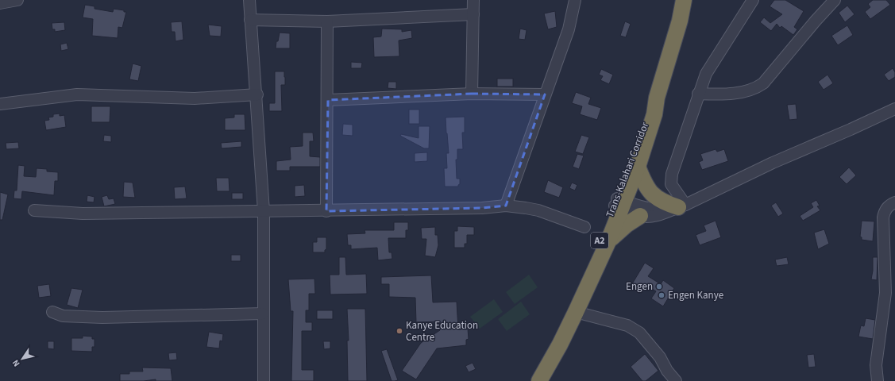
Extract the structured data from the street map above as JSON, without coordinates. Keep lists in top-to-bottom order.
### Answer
{
  "streets": {
    "highway": ["Trans-Kalahari Corridor", "A2"]
  },
  "places": ["Engen", "Engen Kanye", "Kanye Education Centre"],
  "north": "bottom left"
}
